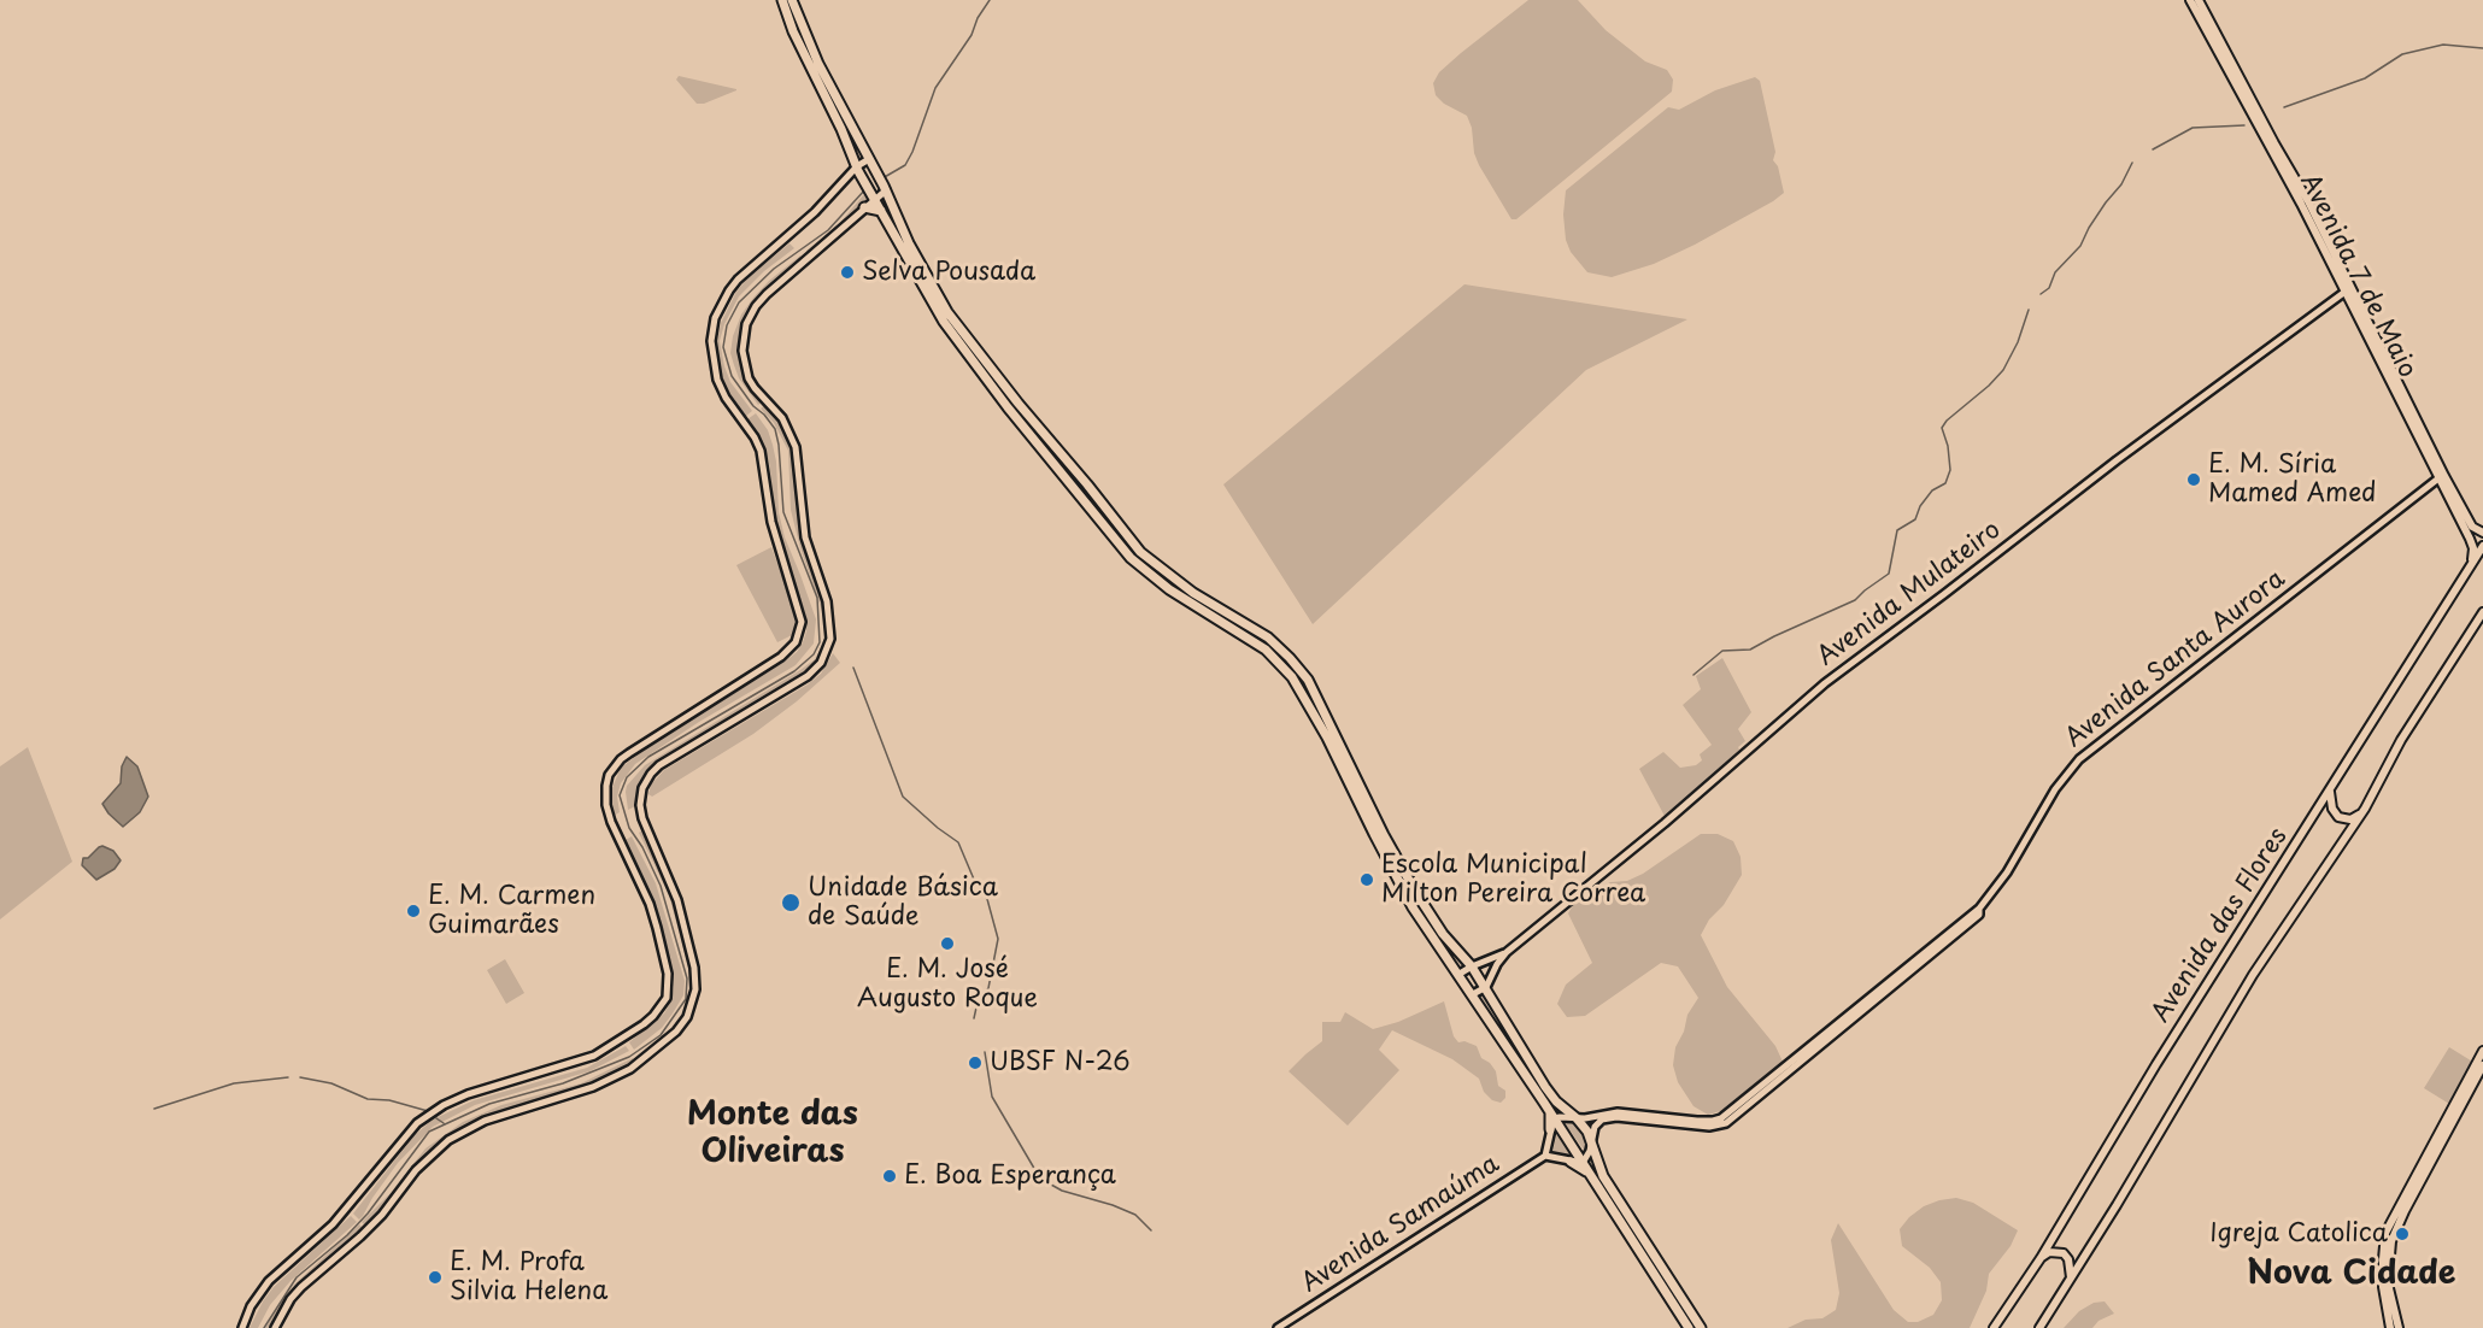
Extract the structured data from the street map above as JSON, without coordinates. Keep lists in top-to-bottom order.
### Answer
{
  "streets": {
    "main road": ["Avenida 7 de Maio", "Avenida das Flores"],
    "street": ["Avenida Mulateiro", "Avenida Santa Aurora", "Avenida Samaúma"]
  },
  "crossings": [
    ["Avenida 7 de Maio", "Avenida Mulateiro"],
    ["Avenida 7 de Maio", "Avenida Santa Aurora"],
    ["Avenida 7 de Maio", "Avenida das Flores"]
  ],
  "districts": ["Monte das Oliveiras", "Nova Cidade"],
  "places": [
    "Selva Pousada",
    "E. M. Síria Mamed Amed",
    "Escola Municipal Milton Pereira Correa",
    "Unidade Básica de Saúde",
    "E. M. Carmen Guimarães",
    "E. M. José Augusto Roque",
    "UBSF N-26",
    "E. Boa Esperança",
    "Igreja Catolica",
    "E. M. Profa Silvia Helena"
  ]
}
